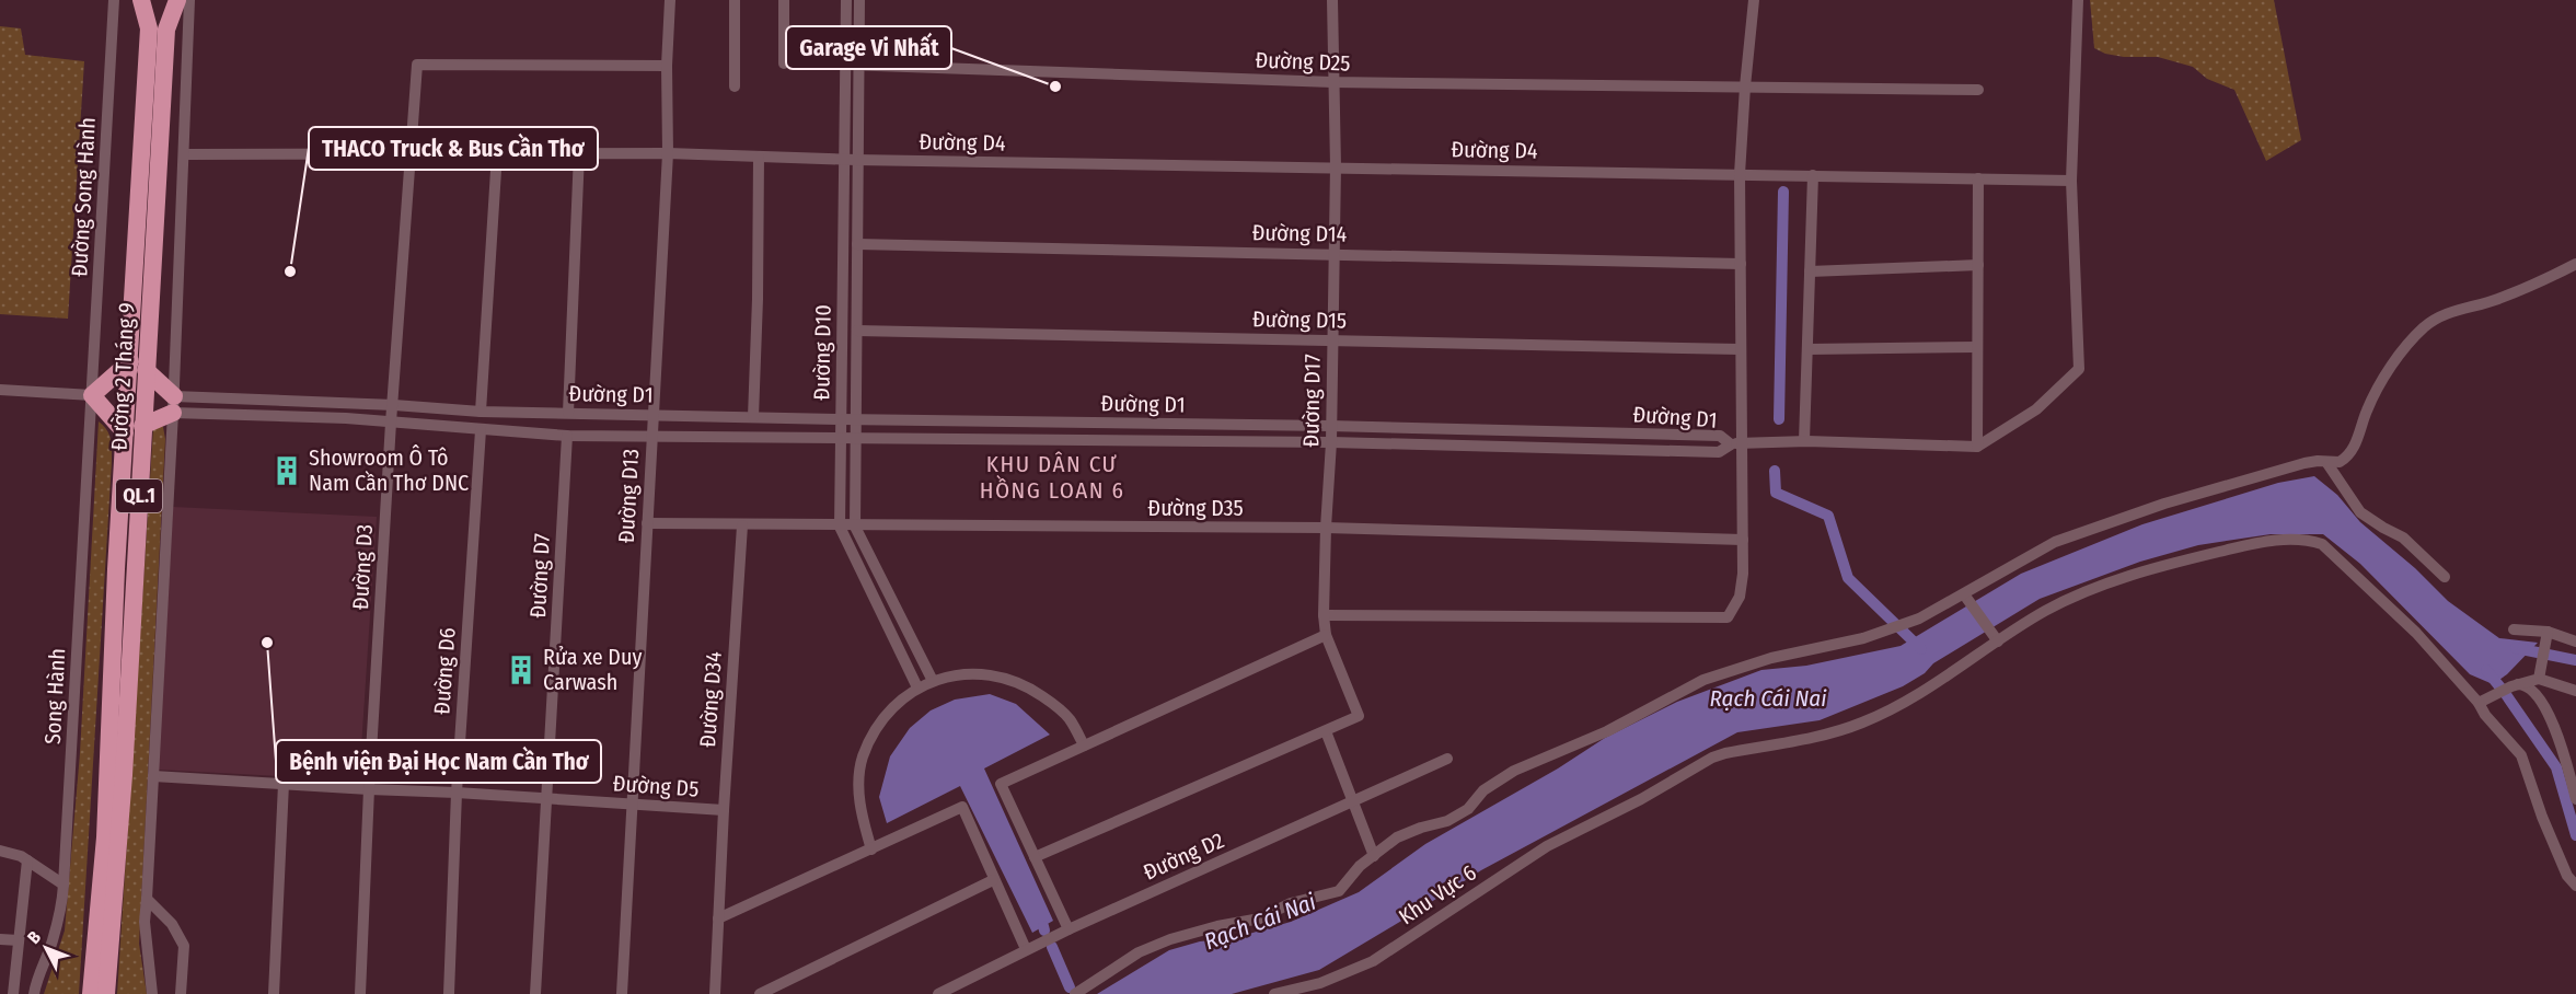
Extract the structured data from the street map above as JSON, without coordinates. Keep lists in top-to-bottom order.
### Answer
{
  "streets": {
    "highway": ["Đường 2 Tháng 9", "QL.1"],
    "street": [
      "Đường D25",
      "Đường D4",
      "Đường Song Hành",
      "Đường D14",
      "Đường D15",
      "Đường D10",
      "Đường D1",
      "Đường D17",
      "Đường D13",
      "Đường D35",
      "Đường D3",
      "Đường D7",
      "Đường D6",
      "Song Hành",
      "Đường D34",
      "Đường D5",
      "Đường D2",
      "Khu Vực 6"
    ]
  },
  "crossings": [
    ["Đường D25", "Đường D10"],
    ["Đường D25", "Đường D17"],
    ["Đường D4", "Đường D10"],
    ["Đường D4", "Đường D17"],
    ["Đường D4", "Đường D13"],
    ["Đường D4", "Đường D3"],
    ["Đường Song Hành", "Song Hành"],
    ["Đường D14", "Đường D10"],
    ["Đường D14", "Đường D17"],
    ["Đường D15", "Đường D10"],
    ["Đường D15", "Đường D17"],
    ["Đường D10", "Đường D1"],
    ["Đường D10", "Đường D35"],
    ["Đường D1", "Đường D17"],
    ["Đường D1", "Đường D13"],
    ["Đường D1", "Đường D3"],
    ["Đường D1", "Đường D7"],
    ["Đường D1", "Đường D6"],
    ["Đường D17", "Đường D35"],
    ["Đường D13", "Đường D35"],
    ["Đường D13", "Đường D3"],
    ["Đường D13", "Đường D5"],
    ["Đường D35", "Đường D34"],
    ["Đường D3", "Đường D5"],
    ["Đường D7", "Đường D5"],
    ["Đường D6", "Đường D5"],
    ["Đường D34", "Đường D5"]
  ],
  "districts": ["KHU DÂN CƯ HỒNG LOAN 6"],
  "water": ["Rạch Cái Nai"],
  "places": {
    "other": ["Garage Vi Nhất", "THACO Truck & Bus Cần Thơ", "Bệnh viện Đại Học Nam Cần Thơ"],
    "building": ["Showroom Ô Tô Nam Cần Thơ DNC", "Rửa xe Duy Carwash"]
  },
  "north": "top left"
}
